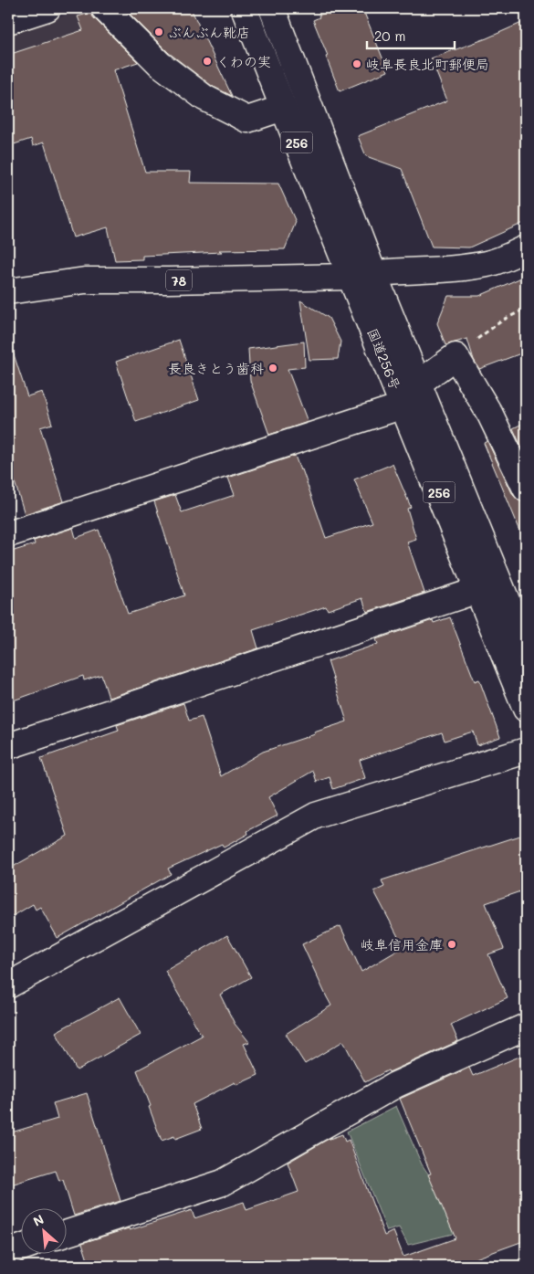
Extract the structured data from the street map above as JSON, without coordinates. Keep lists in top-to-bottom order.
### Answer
{
  "streets": {
    "main road": ["256", "78", "国道256号"]
  },
  "crossings": [
    ["78", "国道256号"]
  ],
  "places": [
    "ぶんぶん靴店",
    "くわの実",
    "岐阜長良北町郵便局",
    "長良きとう歯科",
    "岐阜信用金庫"
  ],
  "scale_bar": "20 m",
  "north": "top left"
}
